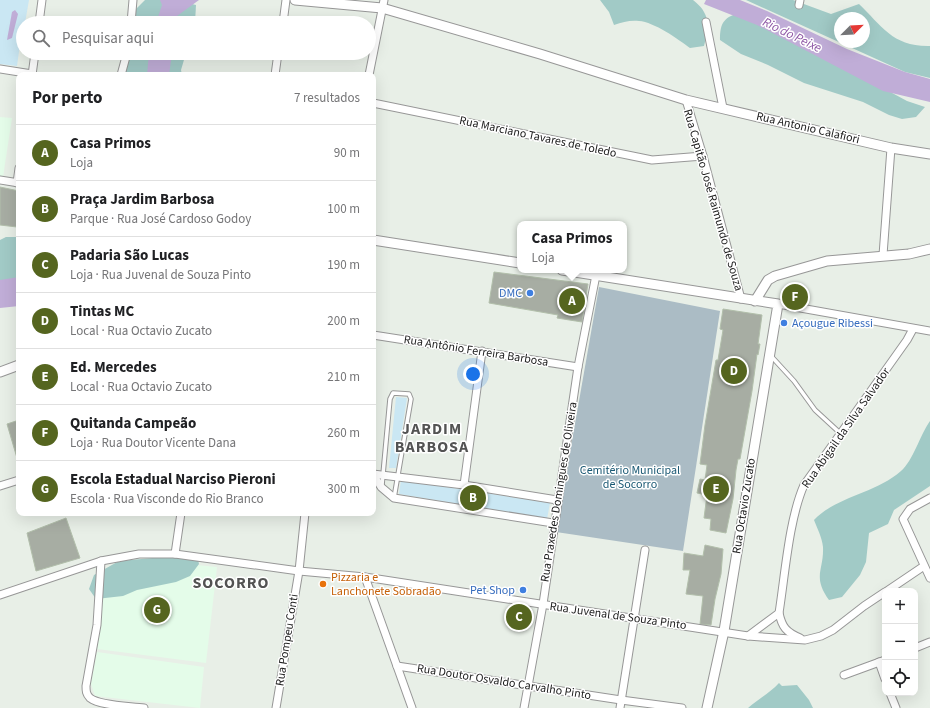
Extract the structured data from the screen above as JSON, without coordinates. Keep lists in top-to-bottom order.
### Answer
{
  "streets": {
    "street": [
      "Rua Antonio Calafiori",
      "Rua Marciano Tavares de Toledo",
      "Rua Capitão José Raimundo de Souza",
      "Rua Antônio Ferreira Barbosa",
      "Rua Abigail da Silva Salvador",
      "Rua Praxedes Domingues de Oliveira",
      "Rua Octavio Zucato",
      "Rua Juvenal de Souza Pinto",
      "Rua Pompeu Conti",
      "Rua Doutor Osvaldo Carvalho Pinto"
    ]
  },
  "crossings": [
    ["Rua Antonio Calafiori", "Rua Capitão José Raimundo de Souza"],
    ["Rua Marciano Tavares de Toledo", "Rua Capitão José Raimundo de Souza"],
    ["Rua Antônio Ferreira Barbosa", "Rua Praxedes Domingues de Oliveira"],
    ["Rua Praxedes Domingues de Oliveira", "Rua Juvenal de Souza Pinto"],
    ["Rua Praxedes Domingues de Oliveira", "Rua Doutor Osvaldo Carvalho Pinto"],
    ["Rua Octavio Zucato", "Rua Juvenal de Souza Pinto"],
    ["Rua Juvenal de Souza Pinto", "Rua Pompeu Conti"]
  ],
  "districts": ["JARDIM BARBOSA", "SOCORRO"],
  "water": ["Rio do Peixe"],
  "parks": ["Cemitério Municipal de Socorro"],
  "places": [
    "DMC",
    "Açougue Ribessi",
    "Pizzaria e Lanchonete Sobradão",
    "Pet Shop"
  ],
  "north": "top right",
  "page": {
    "search": "Pesquisar aqui",
    "heading": ["Por perto", "7 resultados"],
    "list": [
      {
        "mark": "A",
        "name": "Casa Primos",
        "note": "Loja",
        "value": "90 m"
      },
      {
        "mark": "B",
        "name": "Praça Jardim Barbosa",
        "note": "Parque · Rua José Cardoso Godoy",
        "value": "100 m"
      },
      {
        "mark": "C",
        "name": "Padaria São Lucas",
        "note": "Loja · Rua Juvenal de Souza Pinto",
        "value": "190 m"
      },
      {
        "mark": "D",
        "name": "Tintas MC",
        "note": "Local · Rua Octavio Zucato",
        "value": "200 m"
      },
      {
        "mark": "E",
        "name": "Ed. Mercedes",
        "note": "Local · Rua Octavio Zucato",
        "value": "210 m"
      },
      {
        "mark": "F",
        "name": "Quitanda Campeão",
        "note": "Loja · Rua Doutor Vicente Dana",
        "value": "260 m"
      },
      {
        "mark": "G",
        "name": "Escola Estadual Narciso Pieroni",
        "note": "Escola · Rua Visconde do Rio Branco",
        "value": "300 m"
      }
    ],
    "popup": ["Casa Primos", "Loja"],
    "pins": [
      "F",
      "A",
      "D",
      "E",
      "B",
      "G",
      "C"
    ],
    "map_buttons": ["+", "−"]
  }
}
